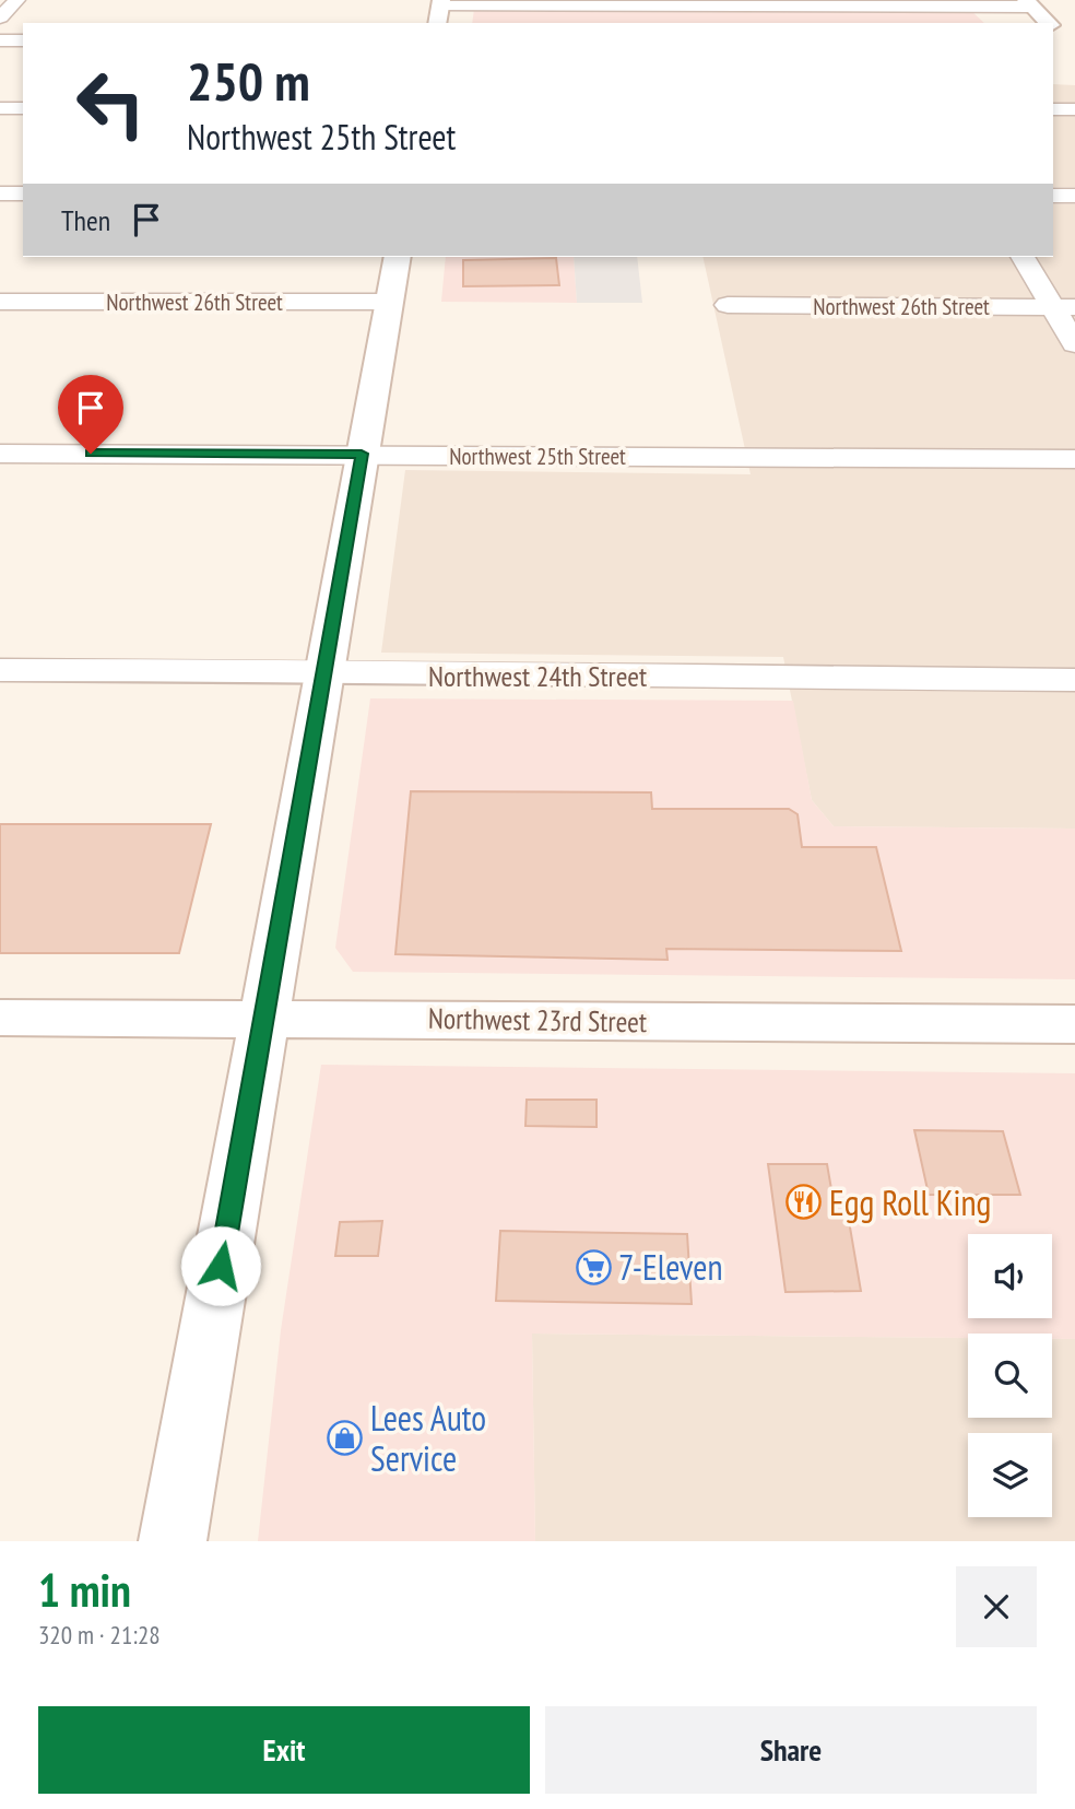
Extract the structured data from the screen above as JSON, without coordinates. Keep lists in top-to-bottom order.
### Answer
{
  "streets": {
    "main road": ["Northwest 23rd Street"],
    "street": ["Northwest 26th Street", "Northwest 25th Street", "Northwest 24th Street"]
  },
  "places": {
    "restaurant": ["Egg Roll King"],
    "supermarket": ["7-Eleven"],
    "shop": ["Lees Auto Service"]
  },
  "page": {
    "turn": ["250 m", "Northwest 25th Street"],
    "then": "Then",
    "heading": ["1 min", "320 m · 21:28"],
    "buttons": ["Exit", "Share"]
  }
}
